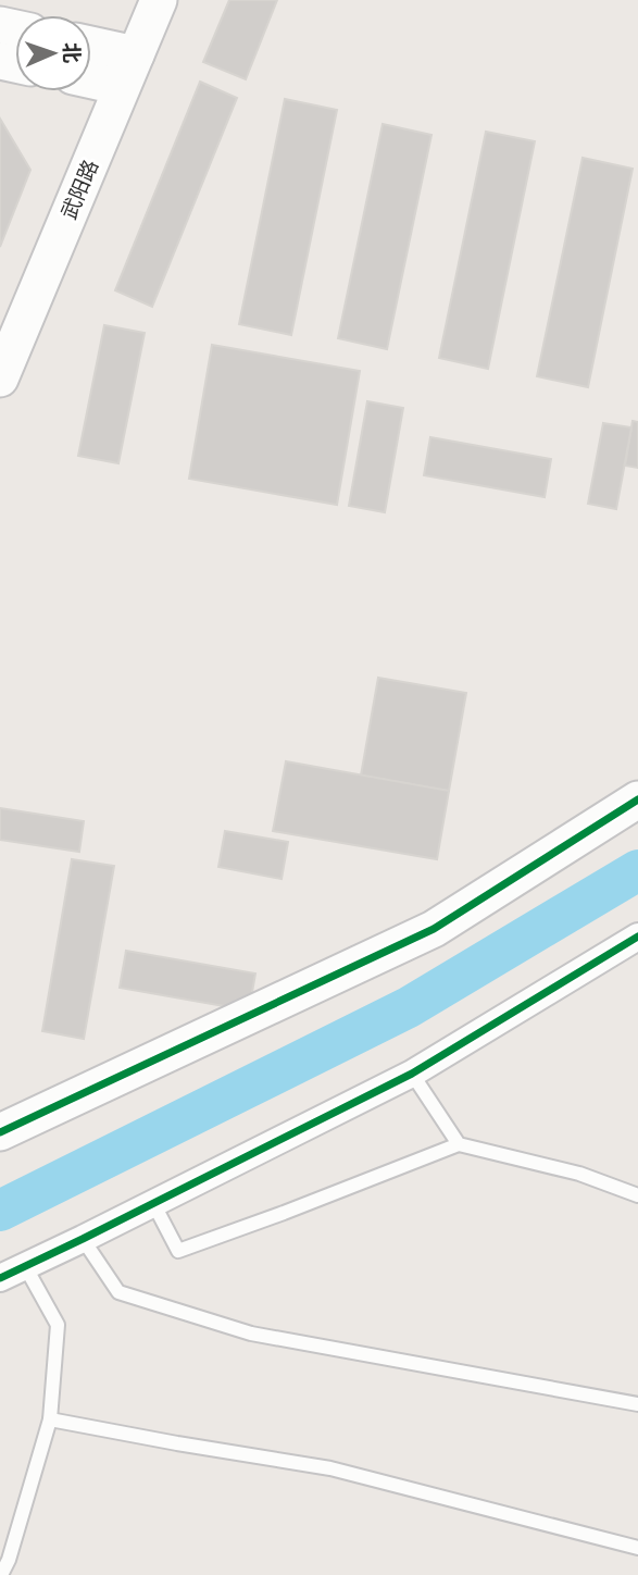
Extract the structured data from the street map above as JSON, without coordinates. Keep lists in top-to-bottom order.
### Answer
{
  "streets": {
    "street": ["武阳路"]
  },
  "north": "right"
}
